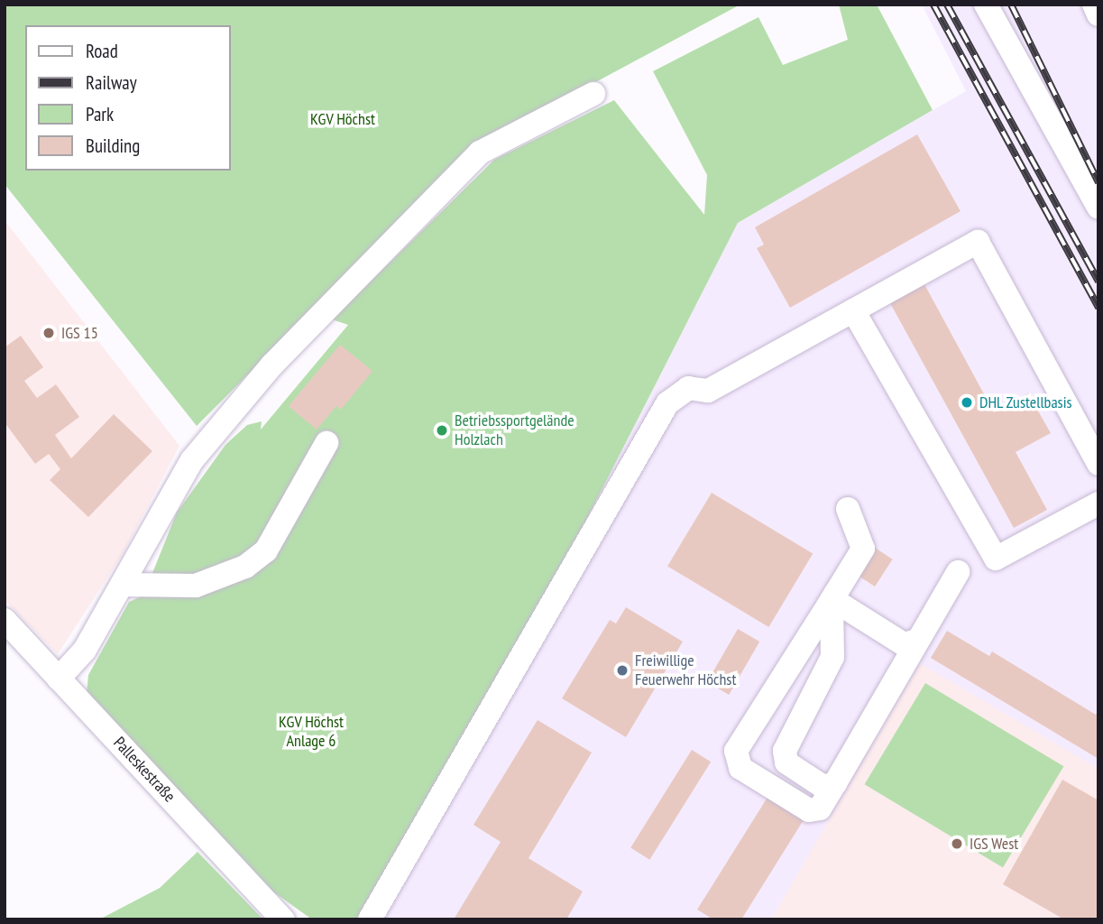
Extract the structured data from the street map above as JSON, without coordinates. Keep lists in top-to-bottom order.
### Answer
{
  "streets": {
    "street": ["Palleskestraße"]
  },
  "parks": ["KGV Höchst", "KGV Höchst Anlage 6"],
  "places": [
    "IGS 15",
    "DHL Zustellbasis",
    "Betriebssportgelände Holzlach",
    "Freiwillige Feuerwehr Höchst",
    "IGS West"
  ],
  "legend": [
    "Road",
    "Railway",
    "Park",
    "Building"
  ]
}
